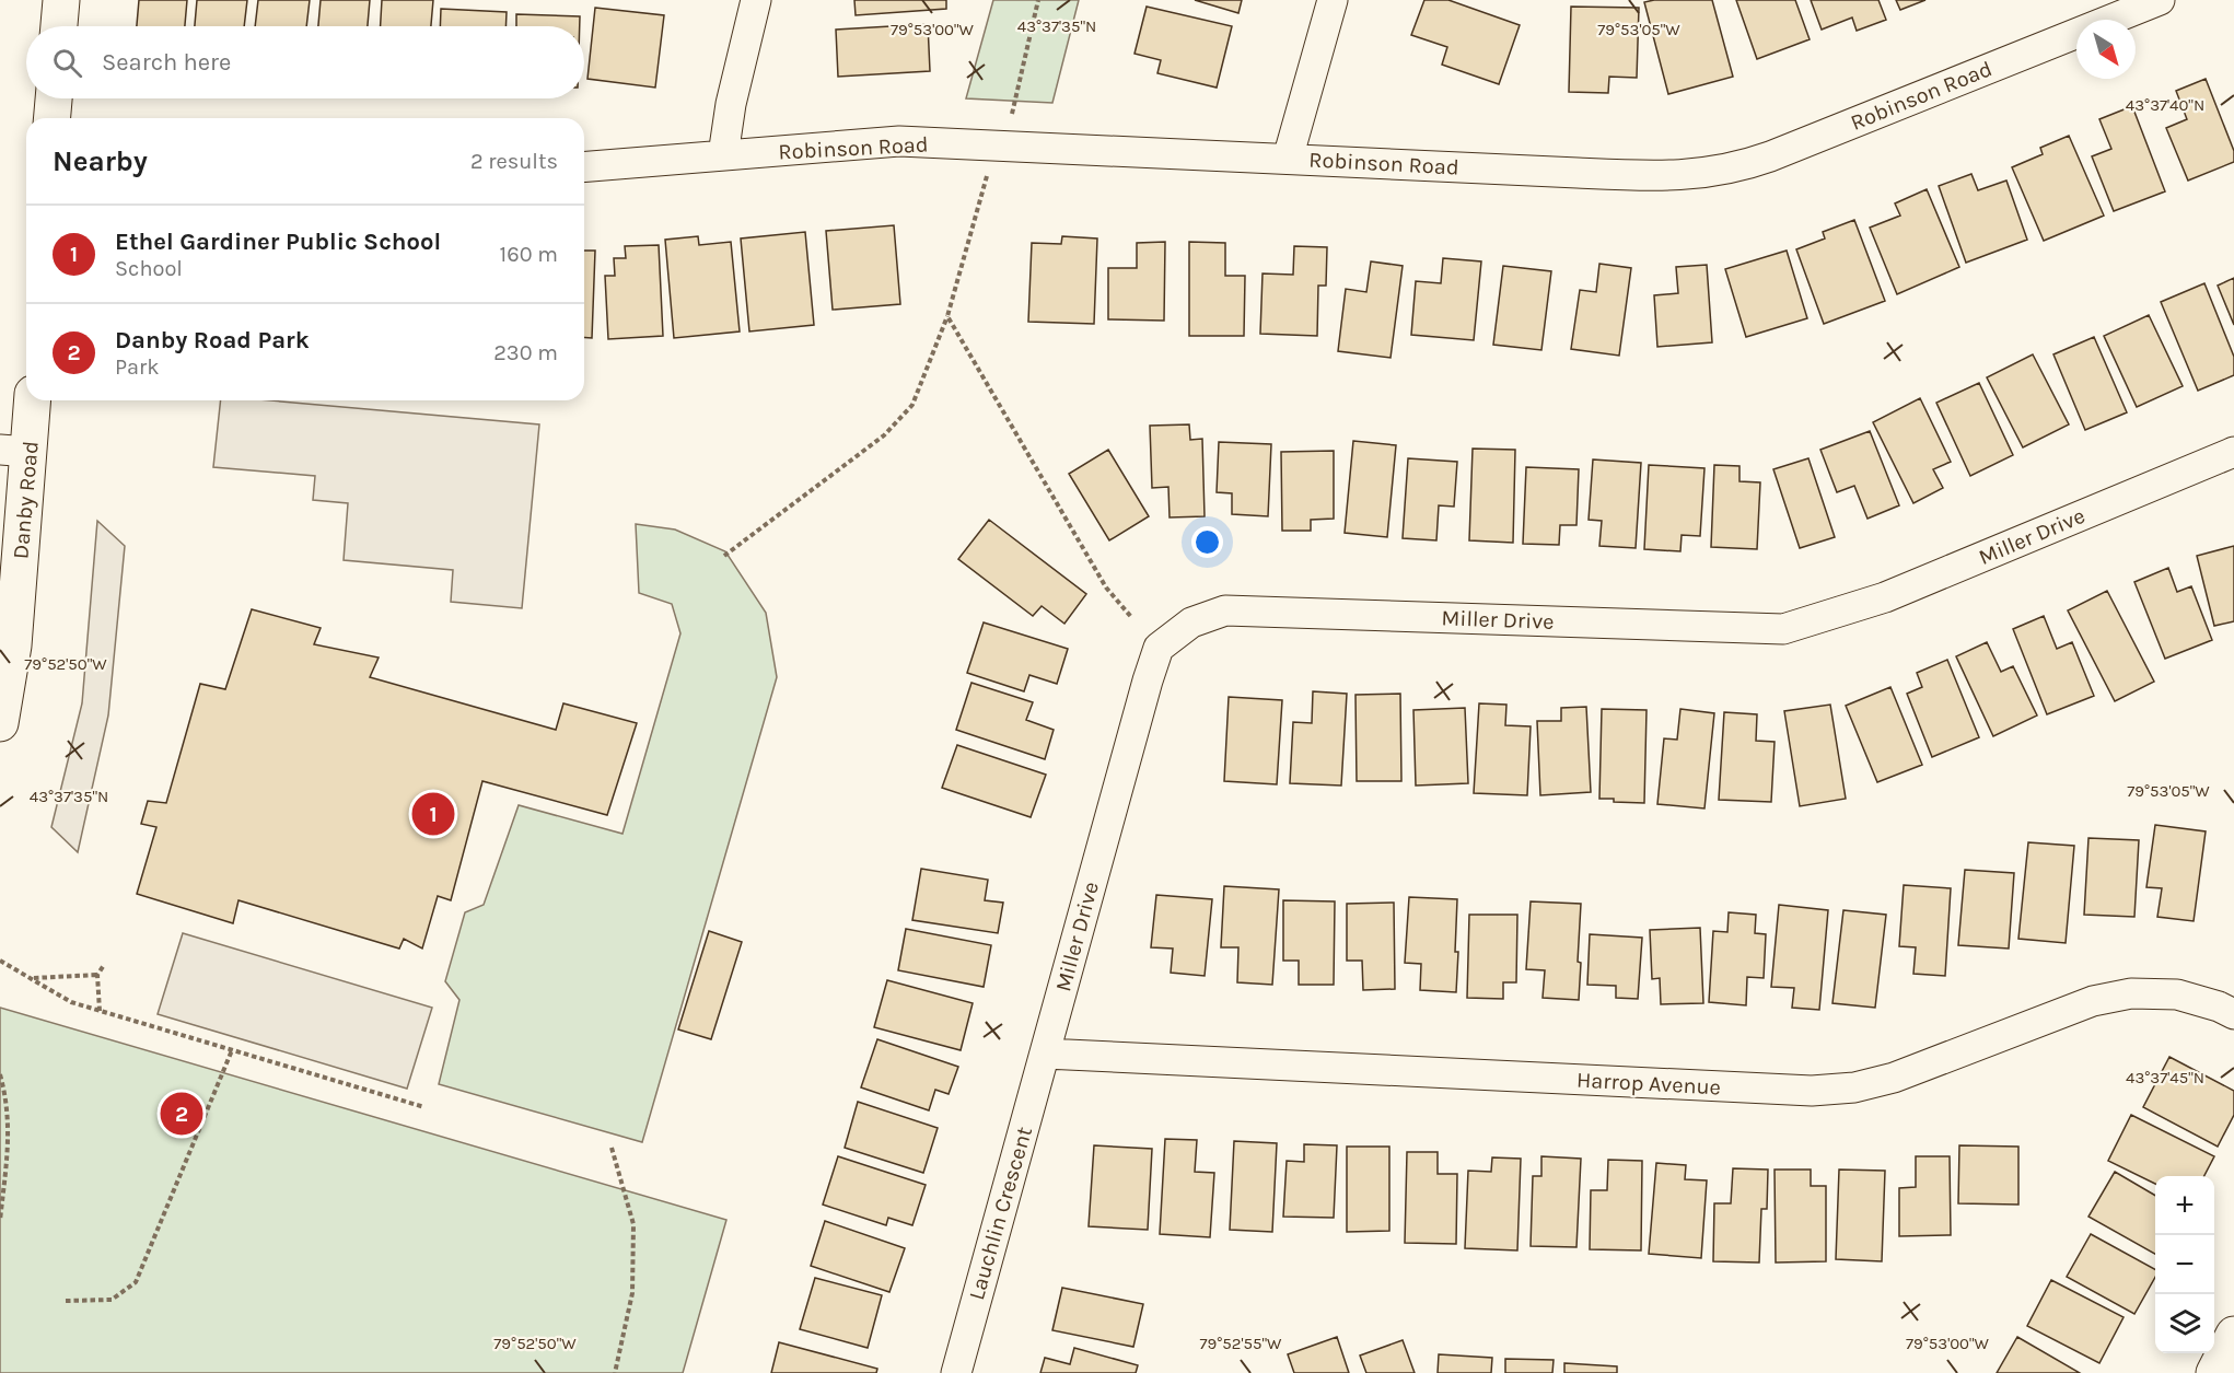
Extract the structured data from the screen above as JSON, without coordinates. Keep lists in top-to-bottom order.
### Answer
{
  "streets": {
    "street": [
      "Robinson Road",
      "Danby Road",
      "Miller Drive",
      "Harrop Avenue",
      "Lauchlin Crescent"
    ]
  },
  "crossings": [
    ["Miller Drive", "Harrop Avenue"],
    ["Miller Drive", "Lauchlin Crescent"],
    ["Harrop Avenue", "Lauchlin Crescent"]
  ],
  "north": "bottom right",
  "page": {
    "search": "Search here",
    "heading": ["Nearby", "2 results"],
    "list": [
      {
        "mark": "1",
        "name": "Ethel Gardiner Public School",
        "note": "School",
        "value": "160 m"
      },
      {
        "mark": "2",
        "name": "Danby Road Park",
        "note": "Park",
        "value": "230 m"
      }
    ],
    "pins": ["1", "2"],
    "map_buttons": ["+", "−"]
  },
  "coordinates": [
    "43°37'35\"N",
    "79°53'00\"W",
    "79°53'05\"W",
    "43°37'40\"N",
    "79°52'50\"W",
    "43°37'45\"N",
    "79°52'55\"W"
  ]
}
